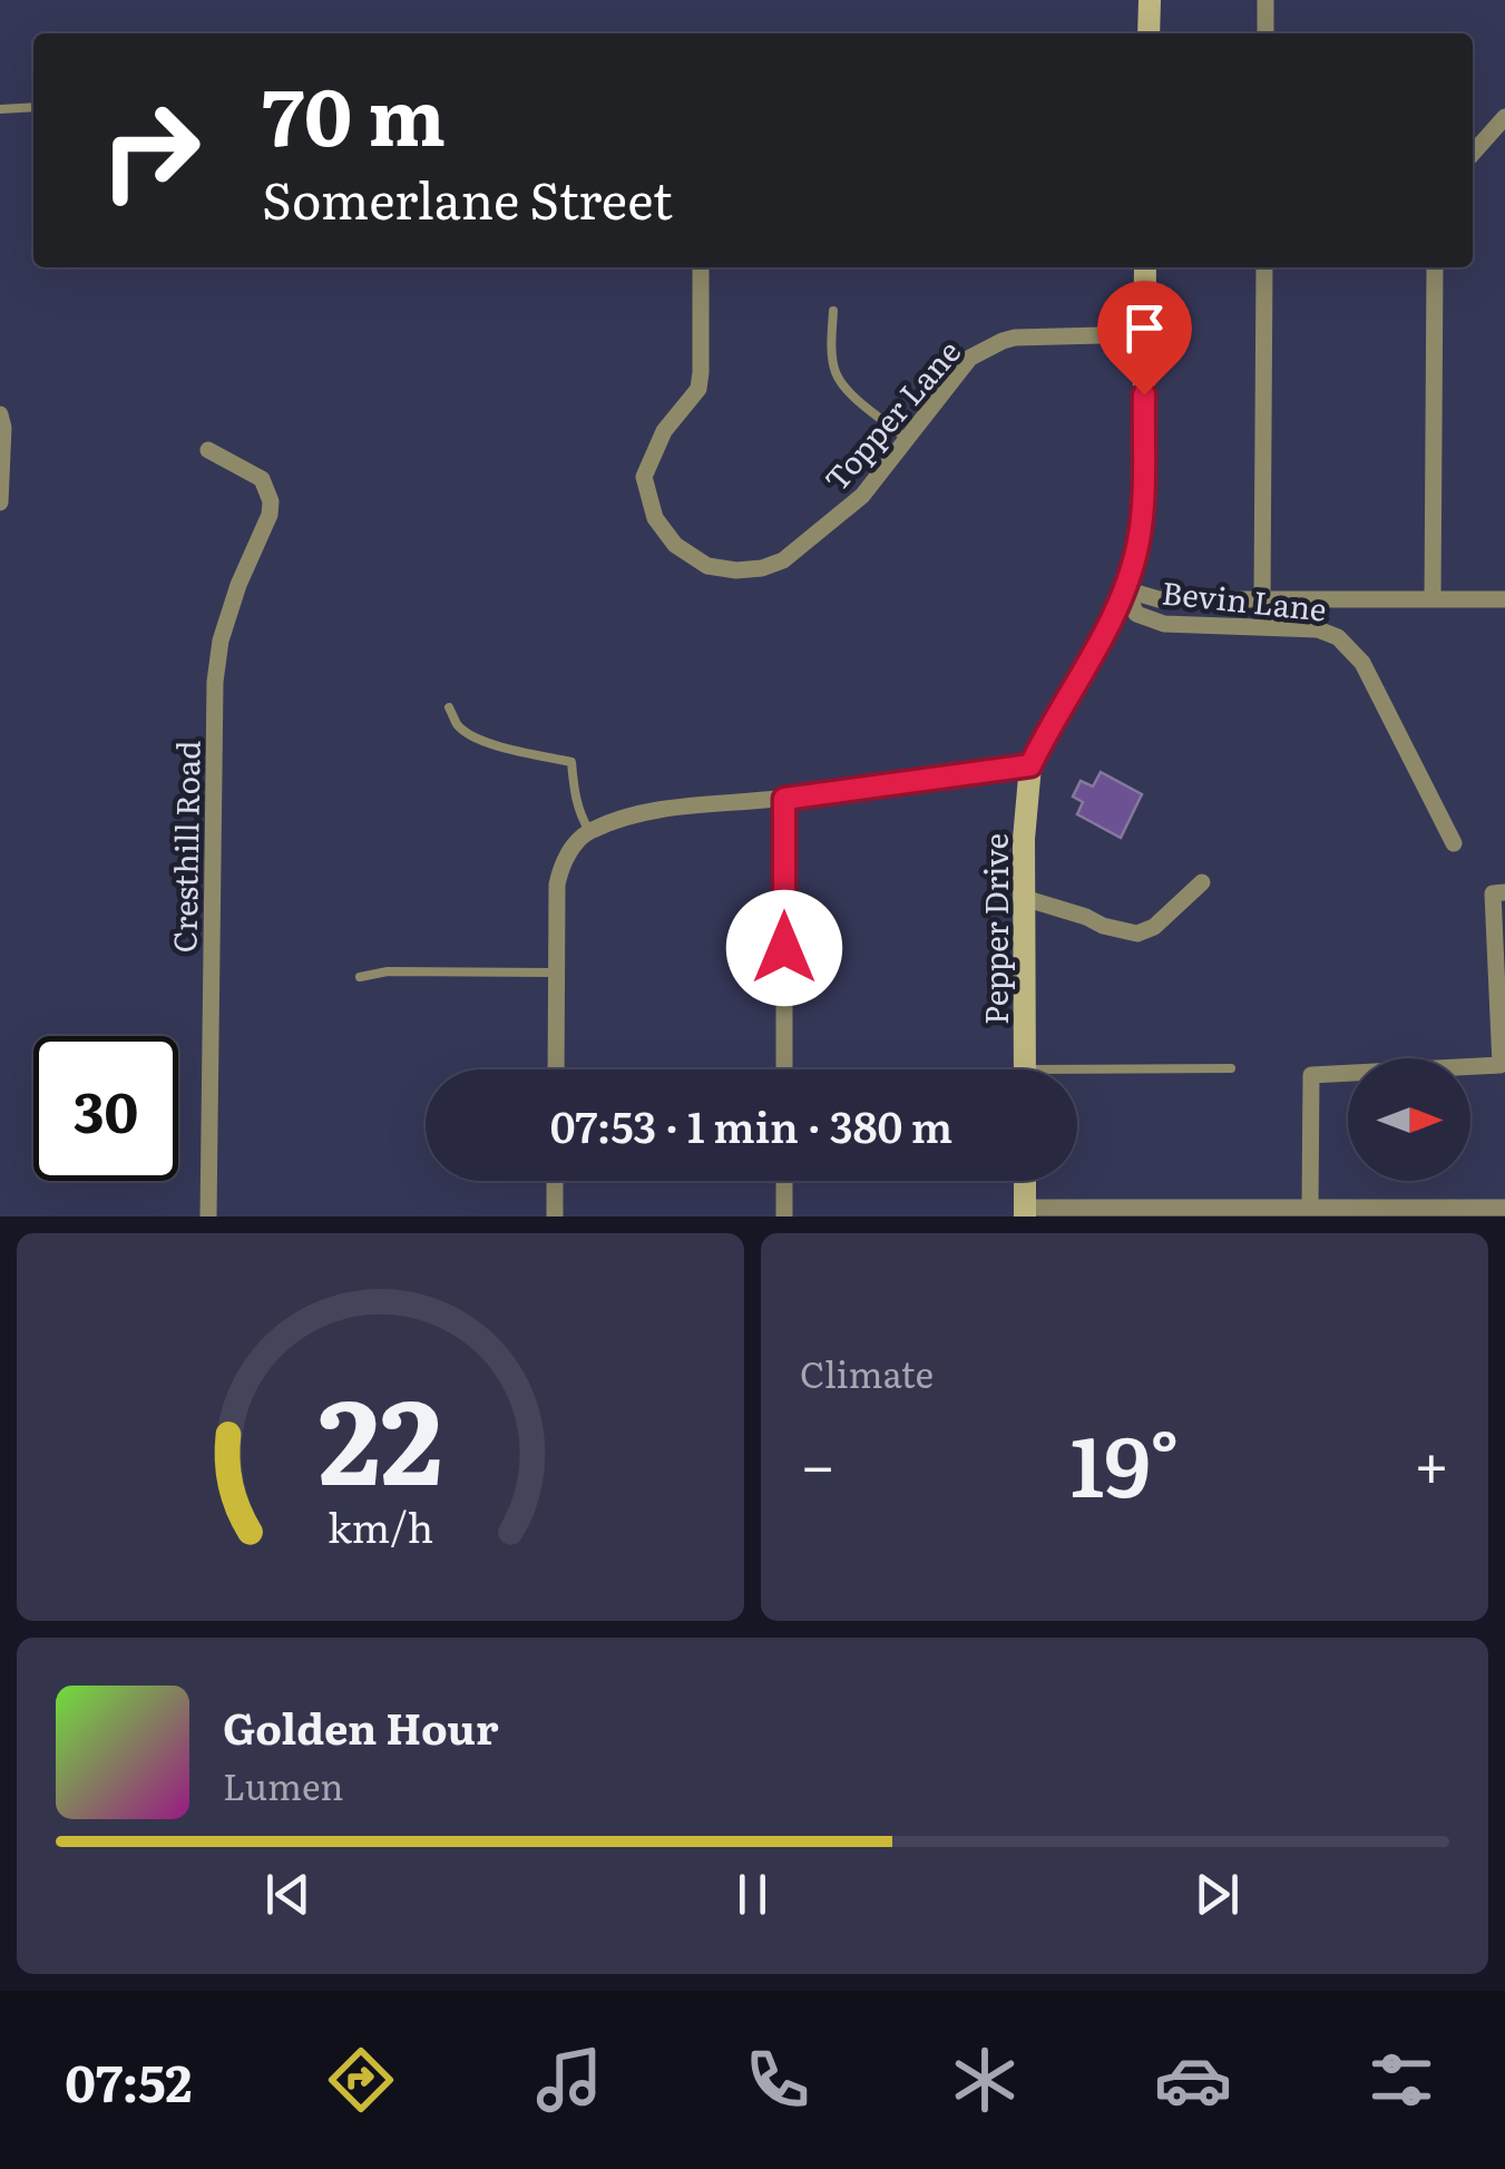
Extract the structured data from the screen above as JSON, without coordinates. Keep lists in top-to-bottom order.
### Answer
{
  "streets": {
    "street": [
      "Topper Lane",
      "Bevin Lane",
      "Cresthill Road",
      "Pepper Drive"
    ]
  },
  "crossings": [
    ["Topper Lane", "Pepper Drive"],
    ["Bevin Lane", "Pepper Drive"]
  ],
  "north": "right",
  "page": {
    "turn": ["70 m", "Somerlane Street"],
    "limit": "30",
    "trip": "07:53 · 1 min · 380 m",
    "tile": "Climate",
    "heat": ["−", "19°", "+"],
    "song": ["Golden Hour", "Lumen"],
    "tabs": "07:52",
    "gauge": ["22", "km/h"]
  }
}
